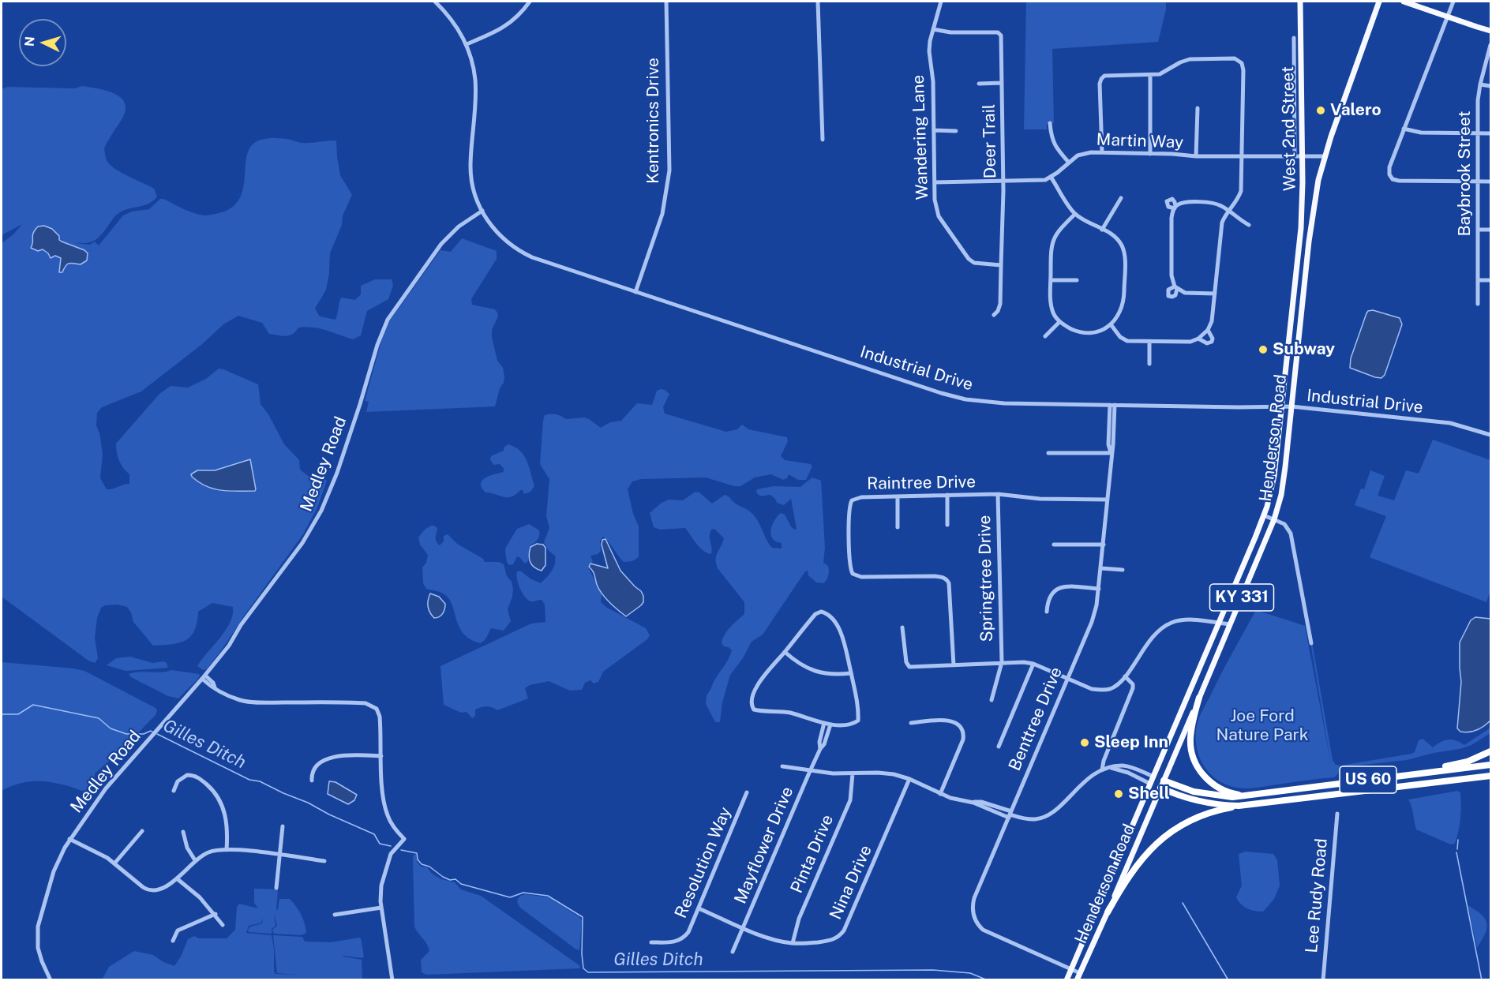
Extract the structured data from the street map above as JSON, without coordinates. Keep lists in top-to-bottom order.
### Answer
{
  "streets": {
    "highway": ["US 60"],
    "main road": ["West 2nd Street", "Henderson Road", "KY 331"],
    "street": [
      "Kentronics Drive",
      "Wandering Lane",
      "Deer Trail",
      "Martin Way",
      "Baybrook Street",
      "Industrial Drive",
      "Medley Road",
      "Raintree Drive",
      "Springtree Drive",
      "Benttree Drive",
      "Mayflower Drive",
      "Pinta Drive",
      "Resolution Way",
      "Nina Drive",
      "Lee Rudy Road"
    ]
  },
  "crossings": [
    ["Kentronics Drive", "Industrial Drive"],
    ["West 2nd Street", "Martin Way"],
    ["West 2nd Street", "Henderson Road"],
    ["Wandering Lane", "Deer Trail"],
    ["Wandering Lane", "Martin Way"],
    ["Deer Trail", "Martin Way"],
    ["Martin Way", "Henderson Road"],
    ["Industrial Drive", "Henderson Road"],
    ["Industrial Drive", "Medley Road"],
    ["Industrial Drive", "Benttree Drive"],
    ["Henderson Road", "Benttree Drive"],
    ["Henderson Road", "US 60"],
    ["Raintree Drive", "Springtree Drive"],
    ["Raintree Drive", "Benttree Drive"],
    ["Mayflower Drive", "Nina Drive"],
    ["Pinta Drive", "Nina Drive"],
    ["Resolution Way", "Nina Drive"]
  ],
  "water": ["Gilles Ditch"],
  "parks": ["Joe Ford Nature Park"],
  "places": [
    "Valero",
    "Subway",
    "Sleep Inn",
    "Shell"
  ],
  "north": "left"
}
